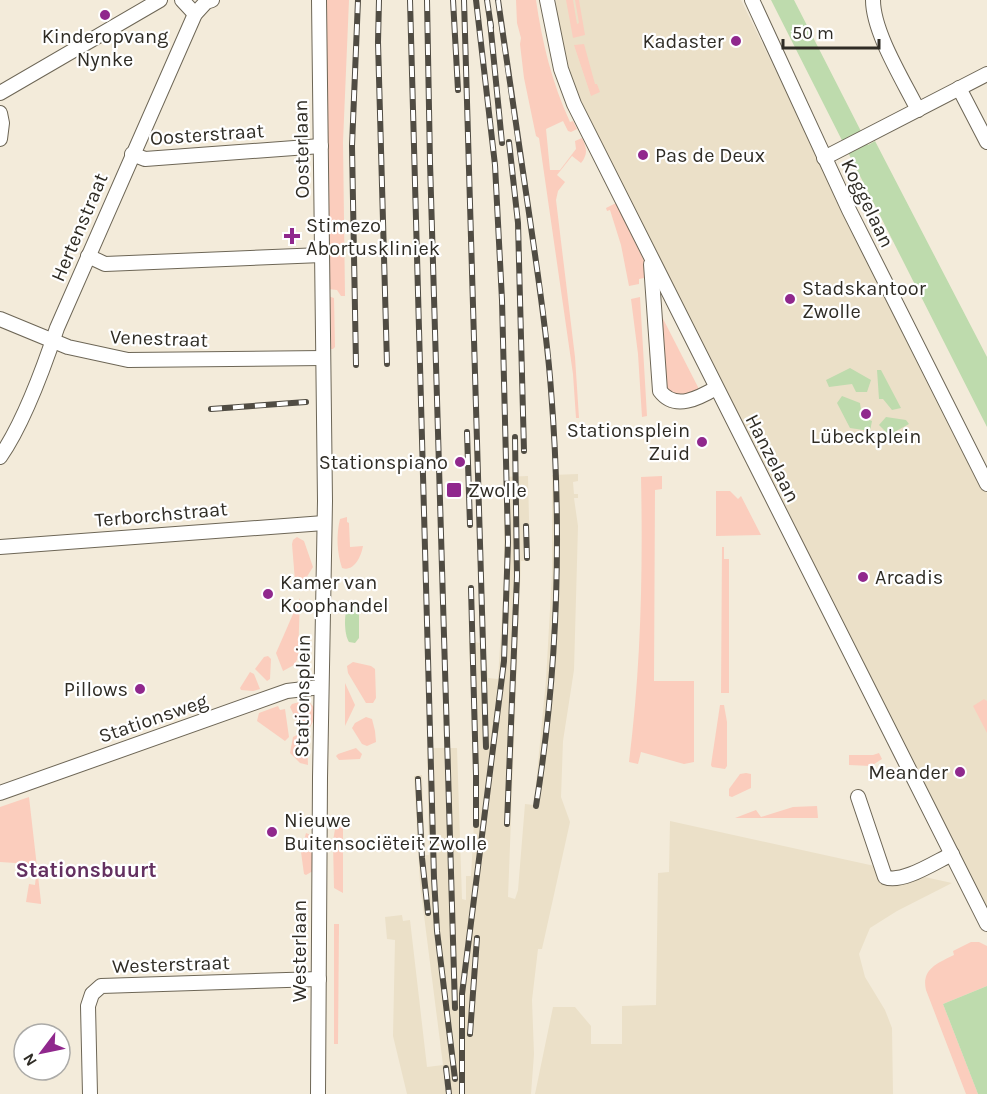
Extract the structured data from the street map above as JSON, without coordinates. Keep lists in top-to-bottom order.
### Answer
{
  "streets": {
    "street": [
      "Oosterstraat",
      "Oosterlaan",
      "Koggelaan",
      "Hertenstraat",
      "Venestraat",
      "Hanzelaan",
      "Terborchstraat",
      "Stationsplein",
      "Stationsweg",
      "Westerlaan",
      "Westerstraat"
    ]
  },
  "crossings": [
    ["Oosterstraat", "Oosterlaan"],
    ["Oosterstraat", "Hertenstraat"],
    ["Oosterlaan", "Venestraat"],
    ["Oosterlaan", "Stationsplein"],
    ["Hertenstraat", "Venestraat"],
    ["Venestraat", "Stationsplein"],
    ["Terborchstraat", "Stationsplein"],
    ["Stationsplein", "Stationsweg"],
    ["Stationsplein", "Westerlaan"],
    ["Westerlaan", "Westerstraat"]
  ],
  "districts": ["Stationsbuurt"],
  "places": {
    "other": [
      "Kinderopvang Nynke",
      "Kadaster",
      "Pas de Deux",
      "Stadskantoor Zwolle",
      "Lübeckplein",
      "Stationsplein Zuid",
      "Stationspiano",
      "Arcadis",
      "Kamer van Koophandel",
      "Pillows",
      "Meander",
      "Nieuwe Buitensociëteit Zwolle"
    ],
    "health": ["Stimezo Abortuskliniek"],
    "transit": ["Zwolle"]
  },
  "scale_bar": "50 m",
  "north": "bottom left"
}
